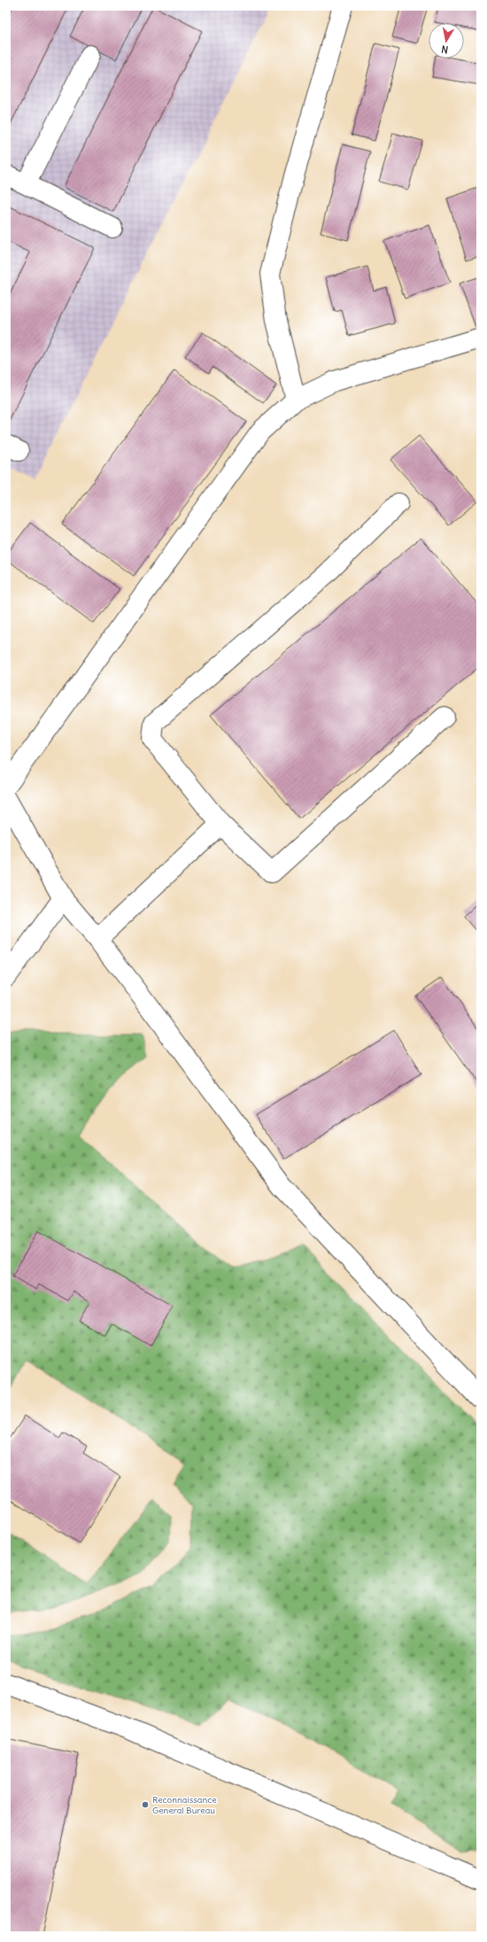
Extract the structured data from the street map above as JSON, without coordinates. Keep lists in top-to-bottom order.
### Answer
{
  "places": ["Reconnaissance General Bureau"],
  "north": "bottom"
}
